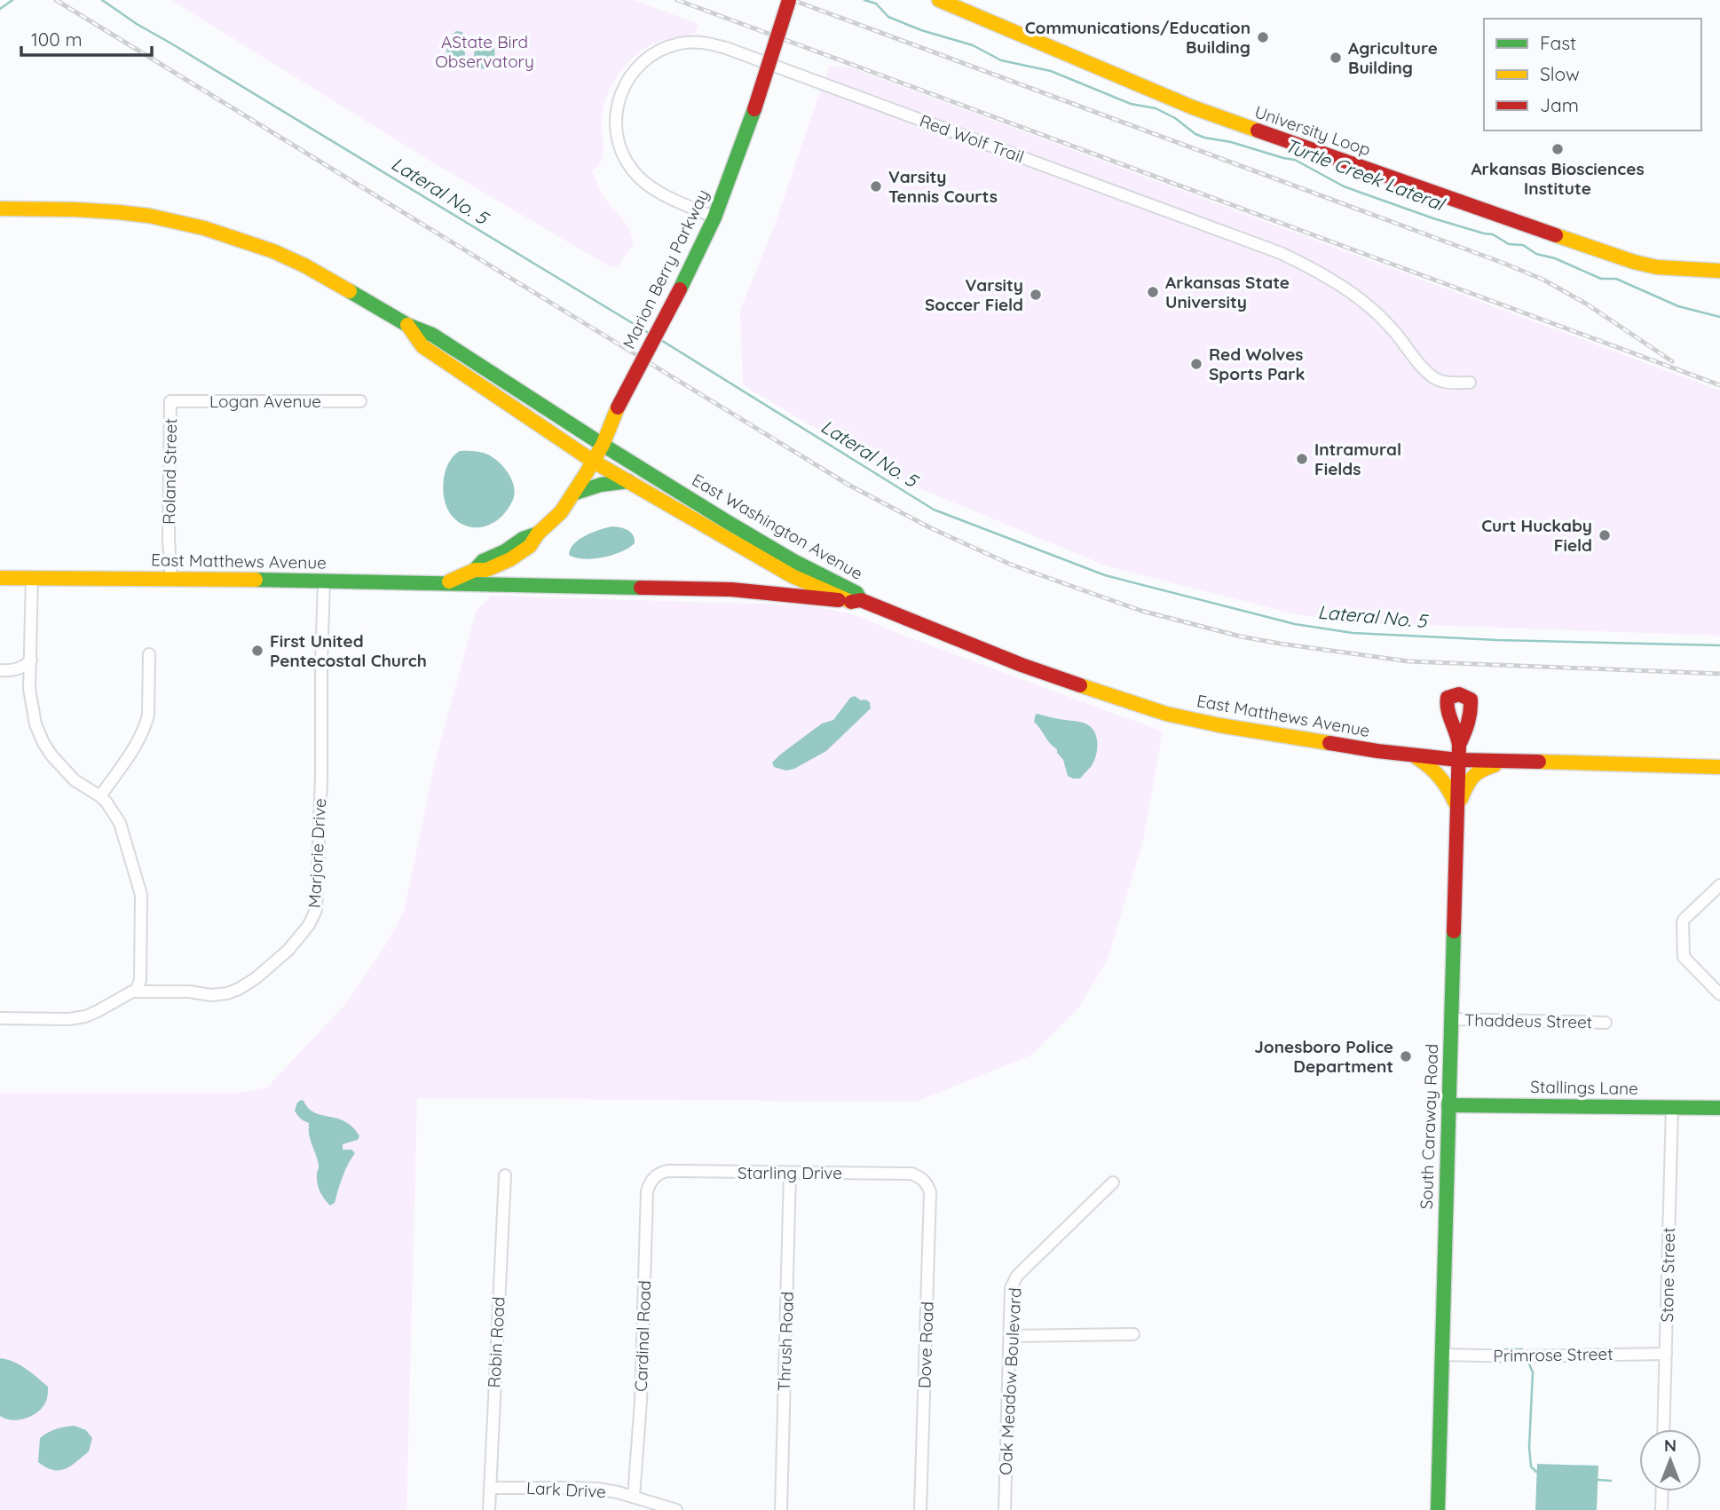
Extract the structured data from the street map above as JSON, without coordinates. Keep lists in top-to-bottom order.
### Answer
{
  "streets": {
    "street": [
      "University Loop",
      "Red Wolf Trail",
      "Marion Berry Parkway",
      "Logan Avenue",
      "Roland Street",
      "East Washington Avenue",
      "East Matthews Avenue",
      "Marjorie Drive",
      "Thaddeus Street",
      "Stallings Lane",
      "South Caraway Road",
      "Starling Drive",
      "Stone Street",
      "Cardinal Road",
      "Thrush Road",
      "Robin Road",
      "Dove Road",
      "Primrose Street",
      "Oak Meadow Boulevard",
      "Lark Drive"
    ]
  },
  "crossings": [
    ["Red Wolf Trail", "Marion Berry Parkway"],
    ["Marion Berry Parkway", "East Washington Avenue"],
    ["Marion Berry Parkway", "East Matthews Avenue"],
    ["Logan Avenue", "Roland Street"],
    ["Roland Street", "East Matthews Avenue"],
    ["East Washington Avenue", "East Matthews Avenue"],
    ["East Matthews Avenue", "Marjorie Drive"],
    ["East Matthews Avenue", "South Caraway Road"],
    ["Thaddeus Street", "South Caraway Road"],
    ["Stallings Lane", "South Caraway Road"],
    ["Stallings Lane", "Stone Street"],
    ["South Caraway Road", "Primrose Street"],
    ["Starling Drive", "Cardinal Road"],
    ["Starling Drive", "Thrush Road"],
    ["Starling Drive", "Dove Road"],
    ["Stone Street", "Primrose Street"],
    ["Cardinal Road", "Lark Drive"],
    ["Robin Road", "Lark Drive"]
  ],
  "water": ["Turtle Creek Lateral", "Lateral No. 5"],
  "parks": ["AState Bird Observatory"],
  "places": [
    "Communications/Education Building",
    "Agriculture Building",
    "Arkansas Biosciences Institute",
    "Varsity Tennis Courts",
    "Arkansas State University",
    "Varsity Soccer Field",
    "Red Wolves Sports Park",
    "Intramural Fields",
    "Curt Huckaby Field",
    "First United Pentecostal Church",
    "Jonesboro Police Department"
  ],
  "legend": ["Fast", "Slow", "Jam"],
  "scale_bar": "100 m",
  "north": "top"
}
